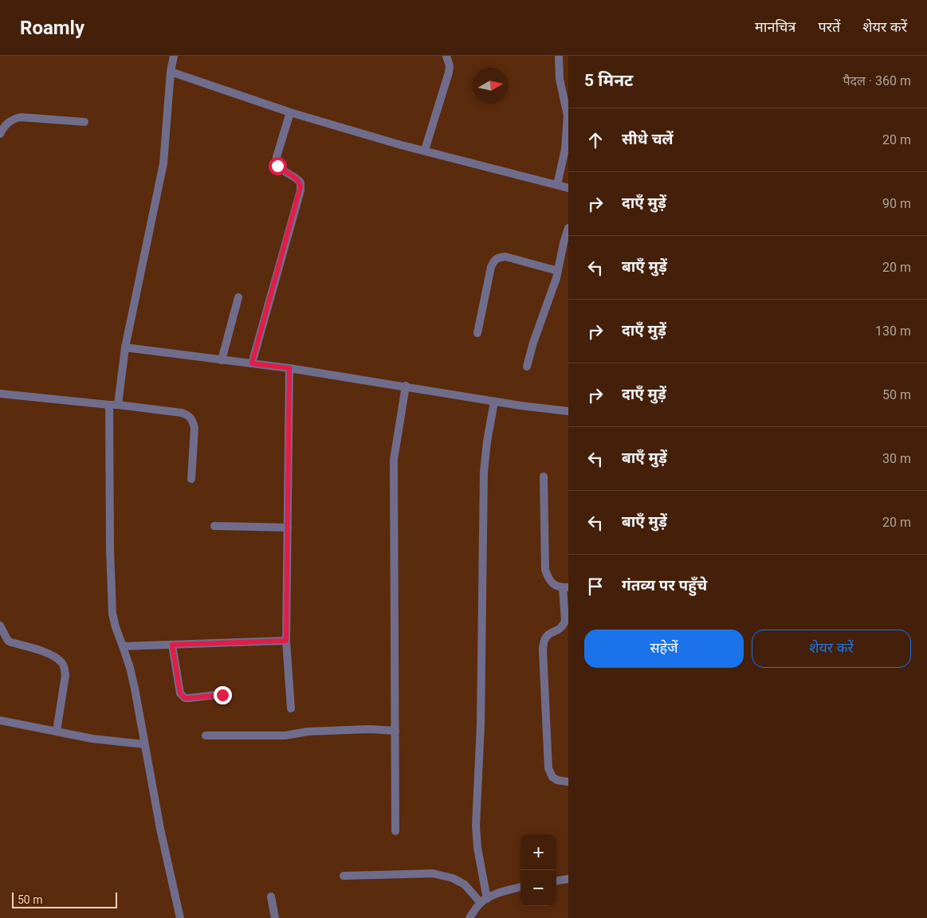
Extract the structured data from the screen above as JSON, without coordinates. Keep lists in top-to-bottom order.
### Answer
{
  "scale_bar": "50 m",
  "north": "right",
  "page": {
    "header": "Roamly",
    "nav": ["मानचित्र", "परतें", "शेयर करें"],
    "heading": ["5 मिनट", "पैदल · 360 m"],
    "list": [
      ["सीधे चलें", "20 m"],
      ["दाएँ मुड़ें", "90 m"],
      ["बाएँ मुड़ें", "20 m"],
      ["दाएँ मुड़ें", "130 m"],
      ["दाएँ मुड़ें", "50 m"],
      ["बाएँ मुड़ें", "30 m"],
      ["बाएँ मुड़ें", "20 m"],
      "गंतव्य पर पहुँचे"
    ],
    "buttons": ["सहेजें", "शेयर करें"],
    "map_buttons": ["+", "−"],
    "scale": "50 m"
  }
}
